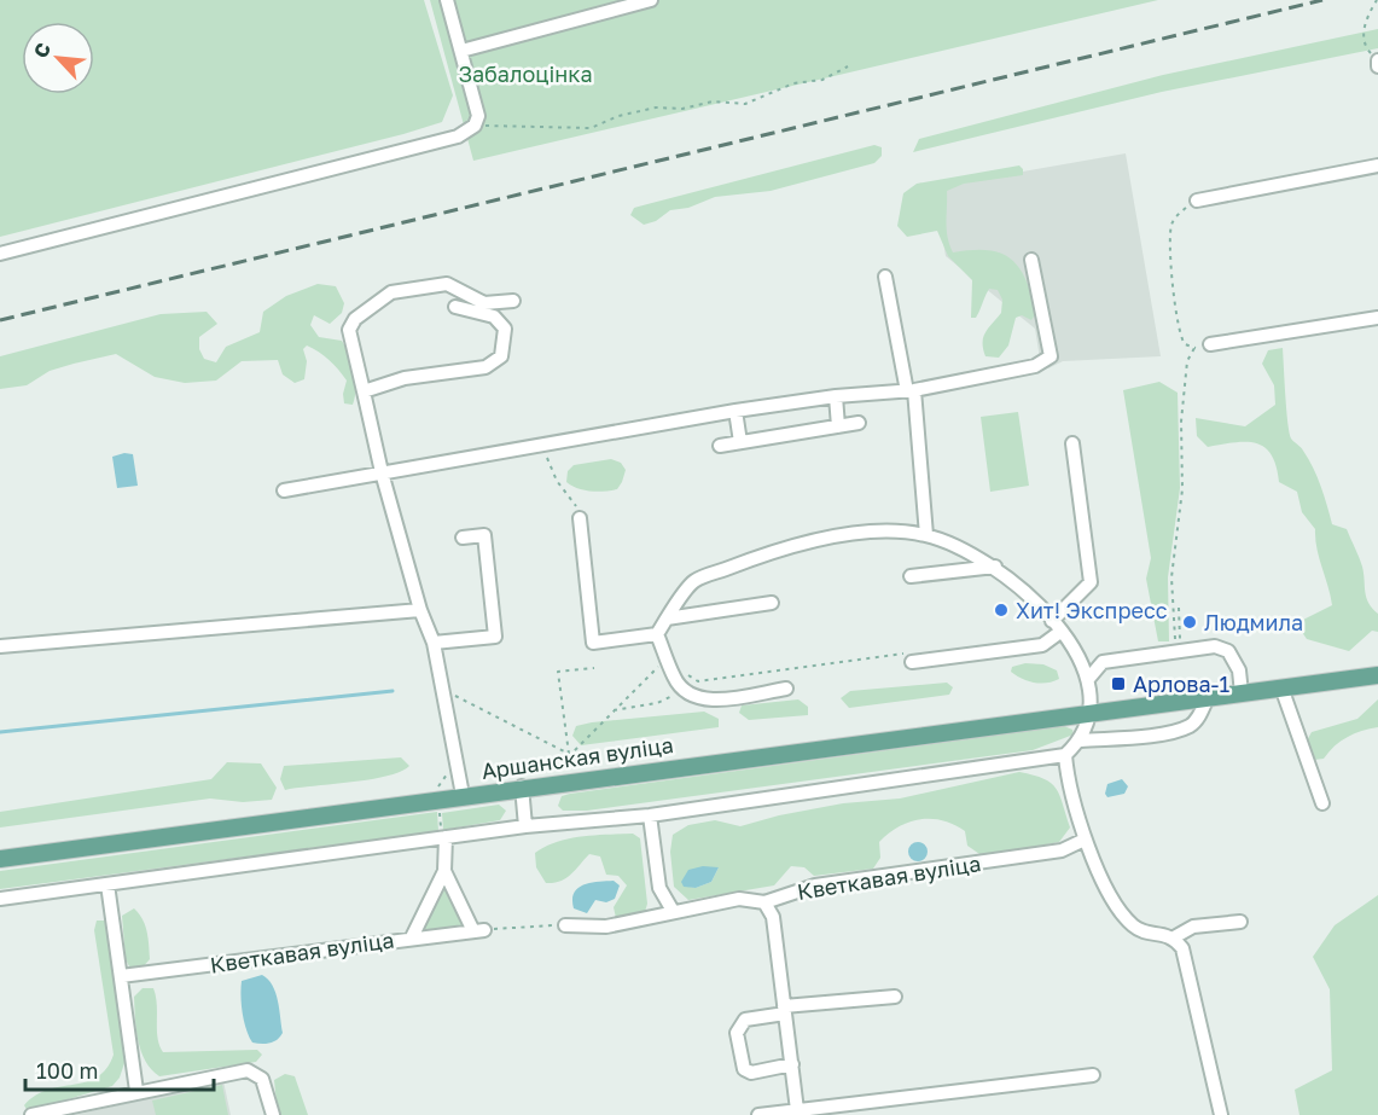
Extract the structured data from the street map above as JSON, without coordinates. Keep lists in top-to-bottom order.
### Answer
{
  "streets": {
    "main road": ["Аршанская вуліца"],
    "street": ["Кветкавая вуліца"]
  },
  "parks": ["Забалоцінка"],
  "places": {
    "other": ["Хит! Экспресс", "Людмила"],
    "transit": ["Арлова-1"]
  },
  "scale_bar": "100 m",
  "north": "top left"
}
